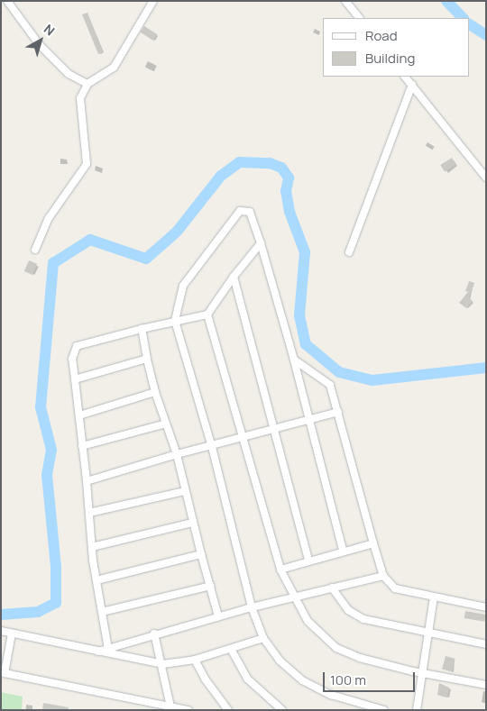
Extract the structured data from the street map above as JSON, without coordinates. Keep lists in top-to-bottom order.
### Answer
{
  "legend": ["Road", "Building"],
  "scale_bar": "100 m",
  "north": "top right"
}
